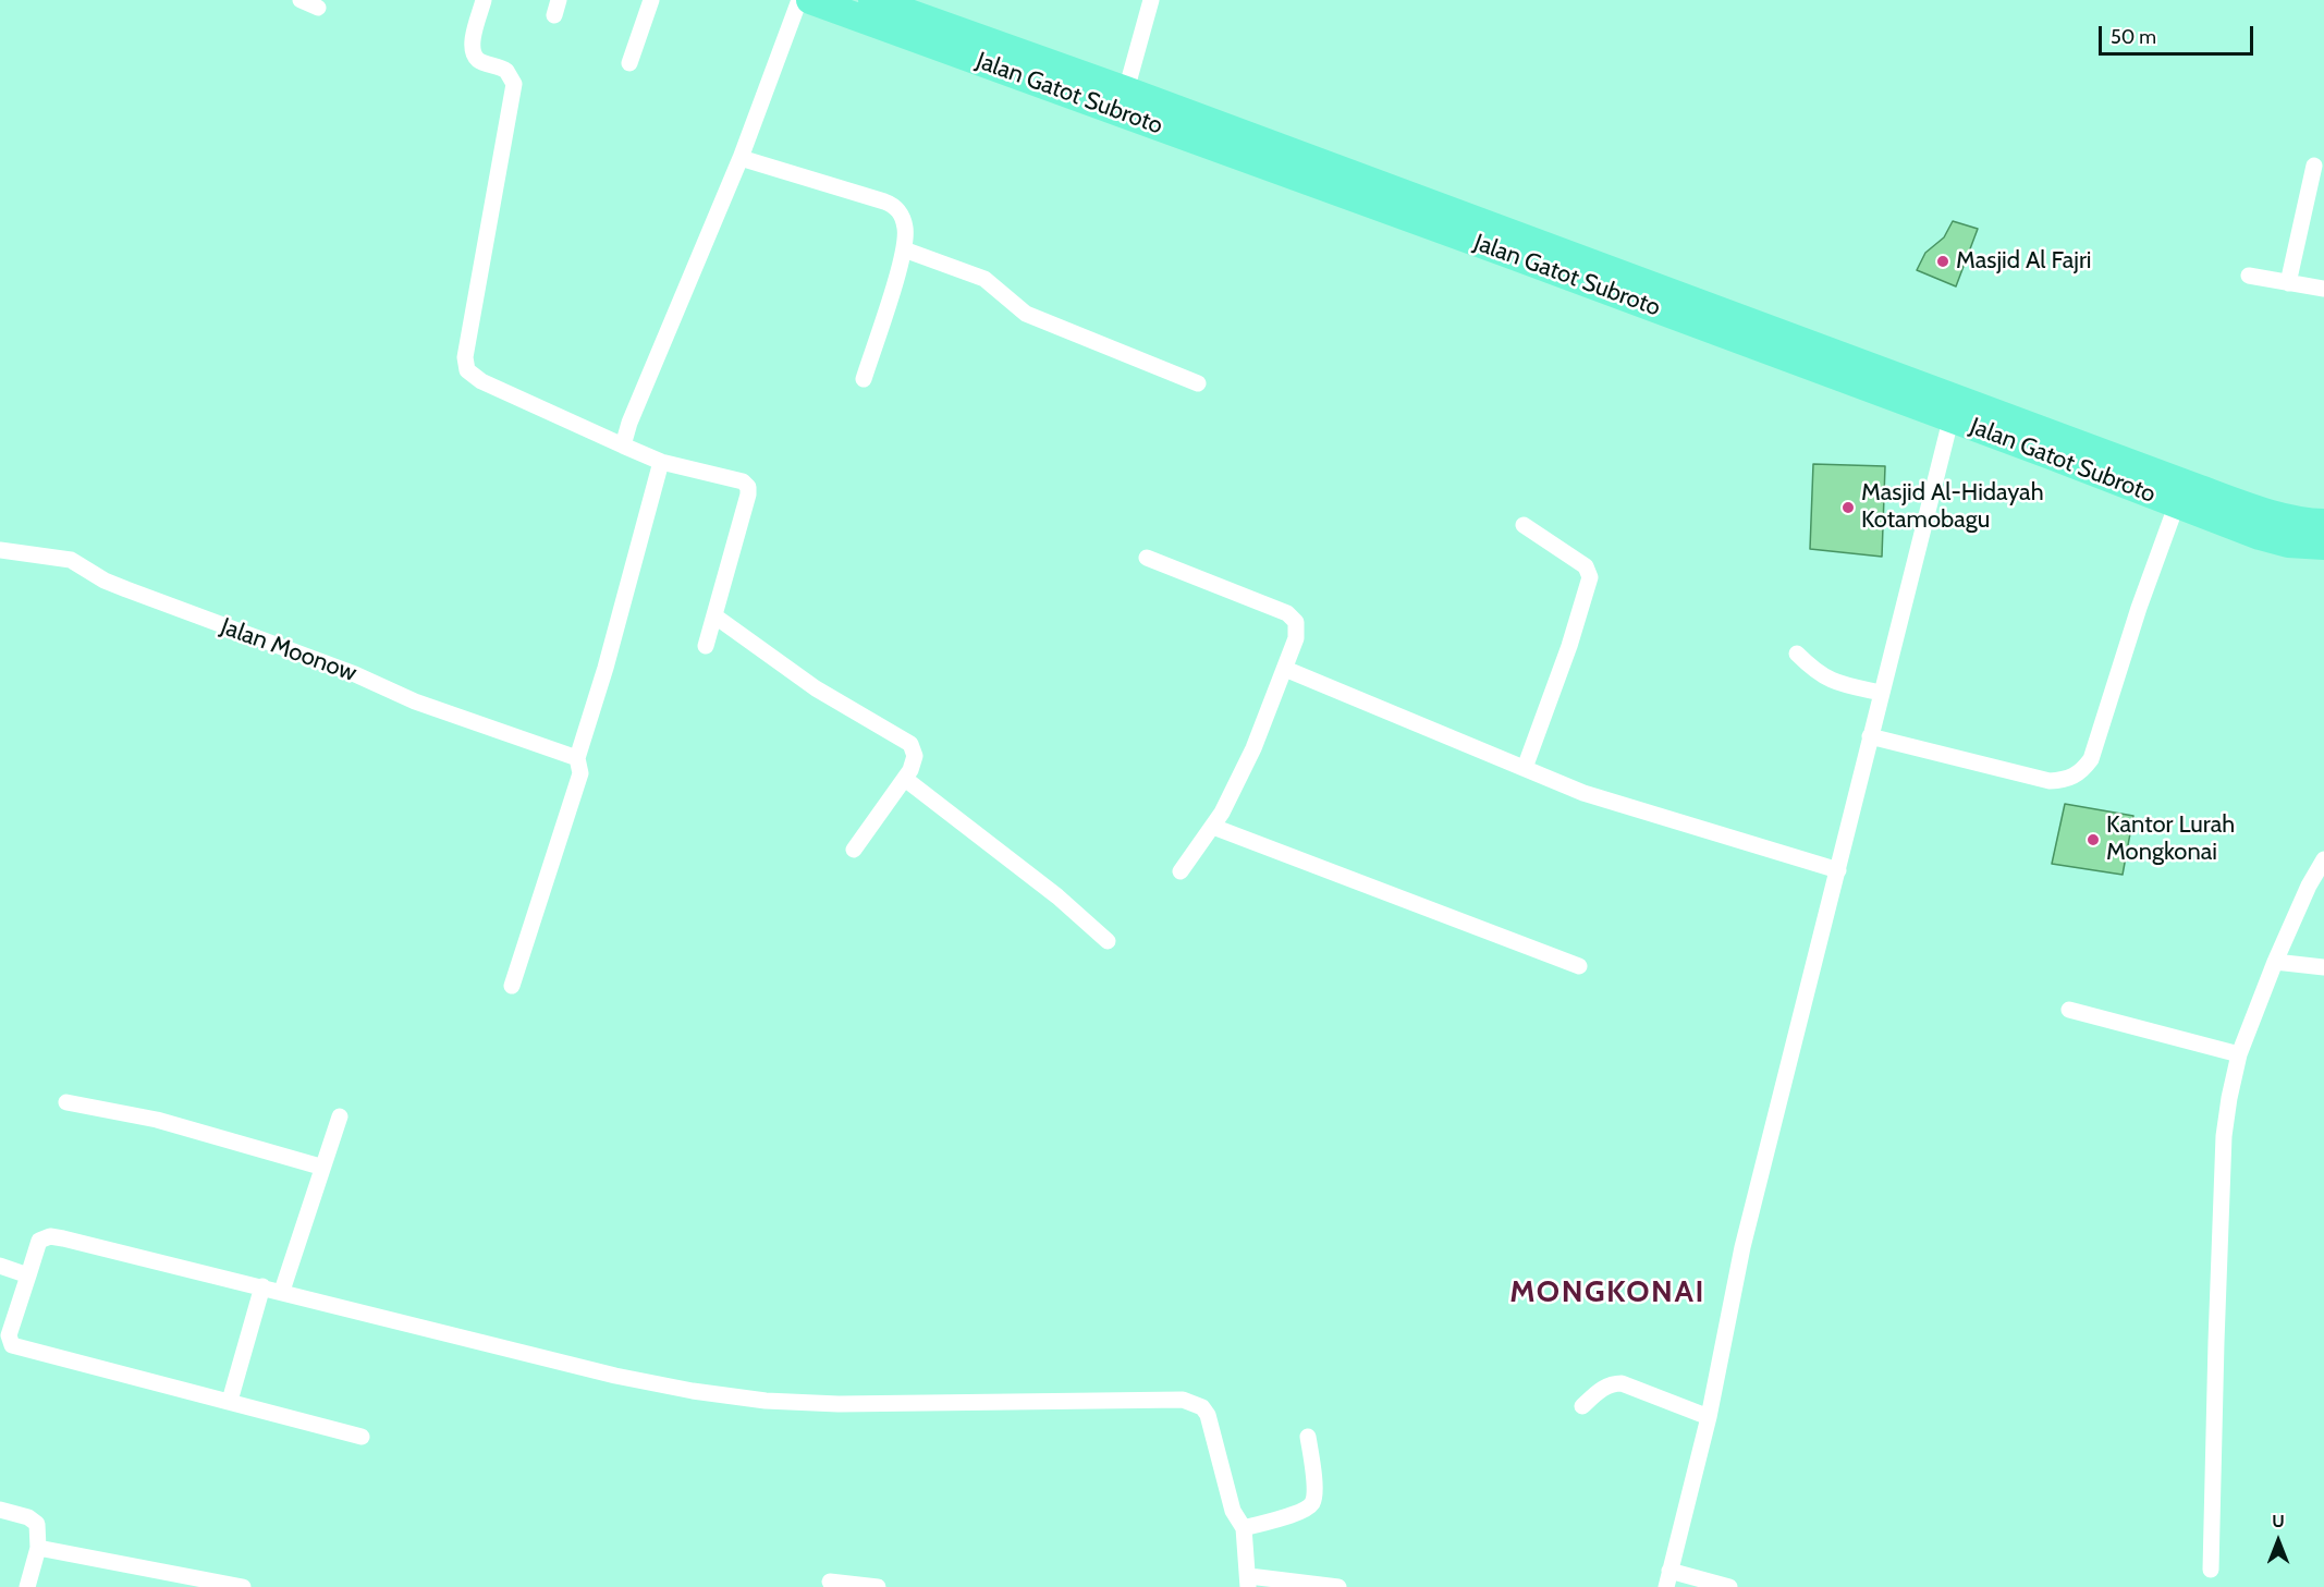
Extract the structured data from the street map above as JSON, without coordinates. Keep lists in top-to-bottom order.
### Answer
{
  "streets": {
    "highway": ["Jalan Gatot Subroto"],
    "street": ["Jalan Moonow"]
  },
  "districts": ["MONGKONAI"],
  "places": ["Masjid Al Fajri", "Masjid Al-Hidayah Kotamobagu", "Kantor Lurah Mongkonai"],
  "scale_bar": "50 m",
  "north": "top"
}
